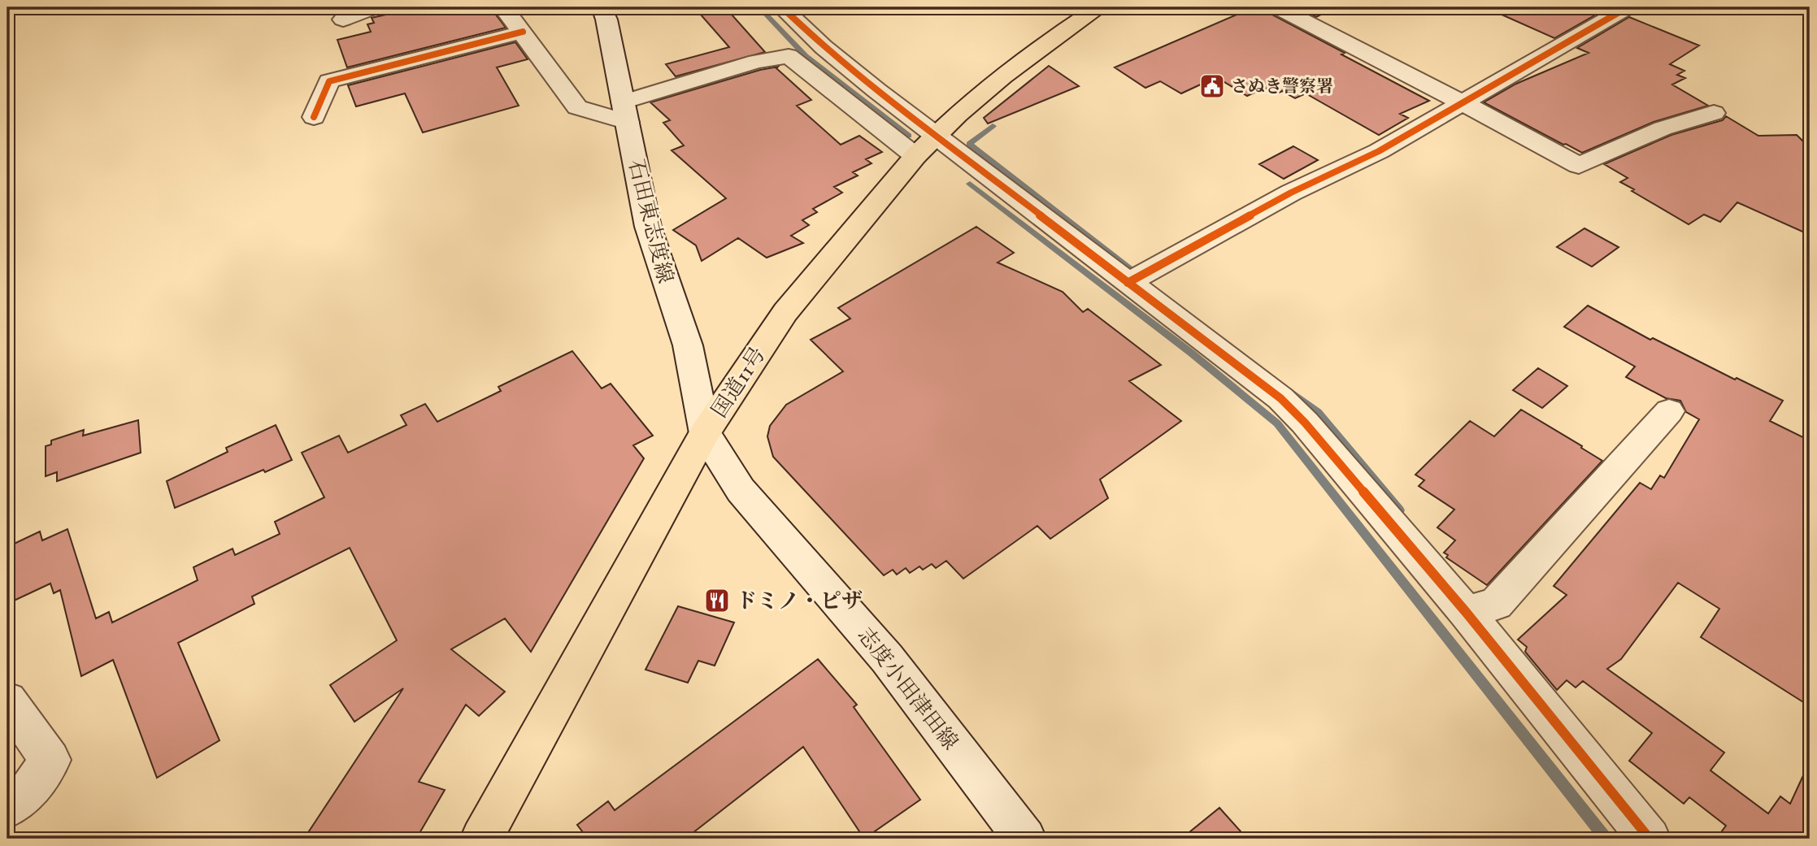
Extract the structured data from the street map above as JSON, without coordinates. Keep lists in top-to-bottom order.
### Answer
{
  "streets": {
    "highway": ["国道11号"],
    "street": ["石田東志度線", "志度小田津田線"]
  },
  "crossings": [
    ["石田東志度線", "国道11号"],
    ["石田東志度線", "志度小田津田線"],
    ["国道11号", "志度小田津田線"]
  ],
  "places": {
    "public building": ["さぬき警察署"],
    "restaurant": ["ドミノ・ピザ"]
  }
}
